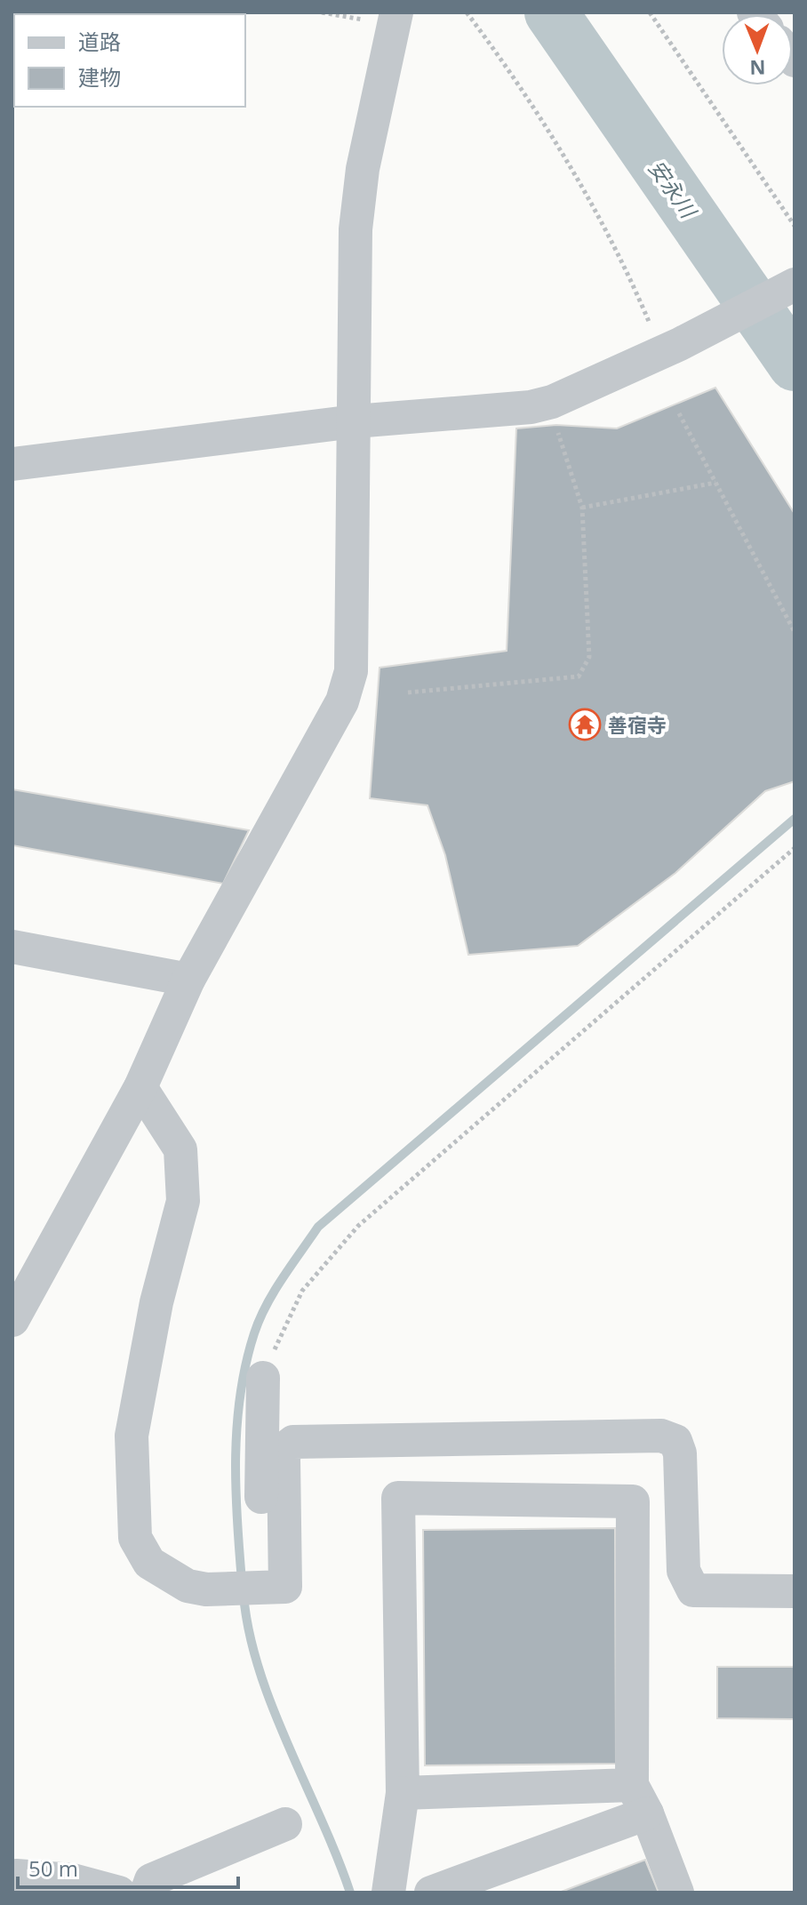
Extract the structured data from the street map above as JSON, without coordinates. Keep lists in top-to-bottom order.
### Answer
{
  "water": ["安永川"],
  "places": {
    "temple": ["善宿寺"]
  },
  "legend": ["道路", "建物"],
  "scale_bar": "50 m",
  "north": "bottom"
}
